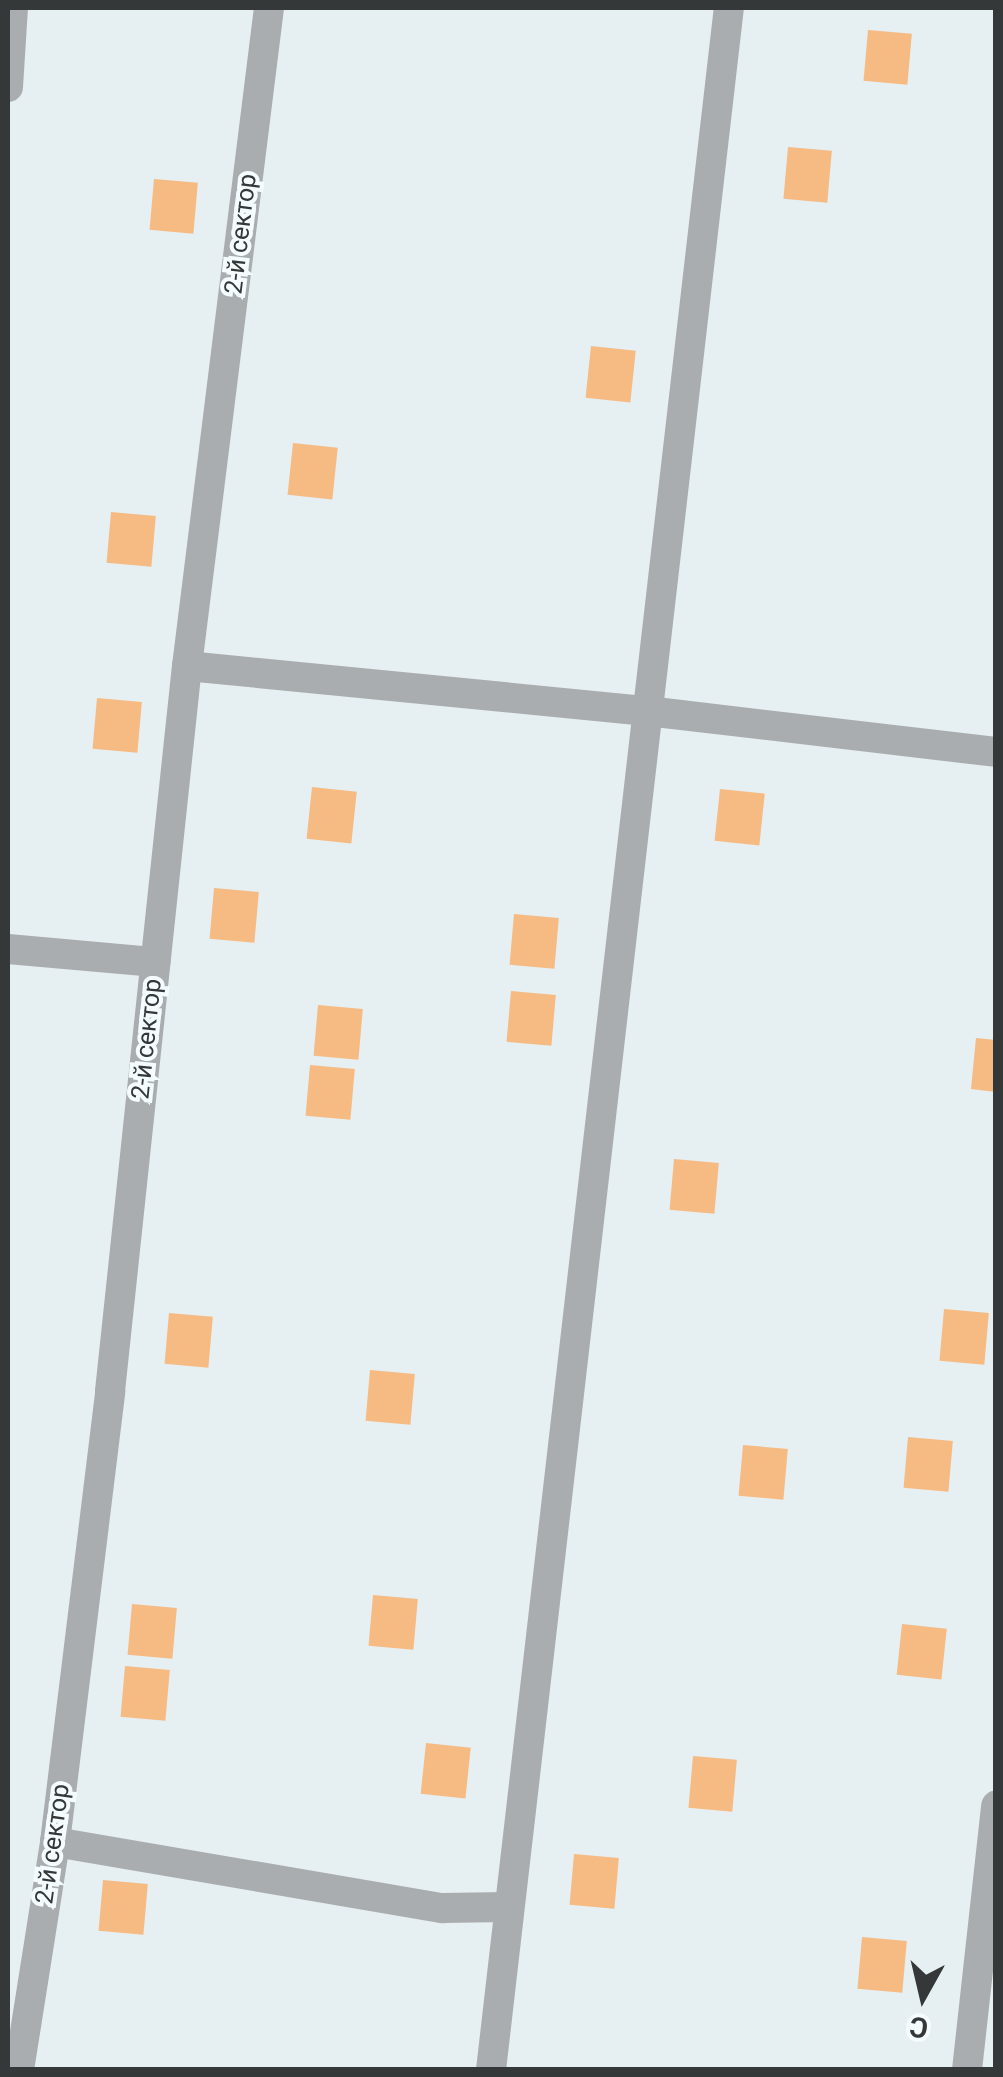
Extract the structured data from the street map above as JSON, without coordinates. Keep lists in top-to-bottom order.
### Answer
{
  "streets": {
    "street": ["2-й сектор"]
  },
  "north": "bottom"
}
